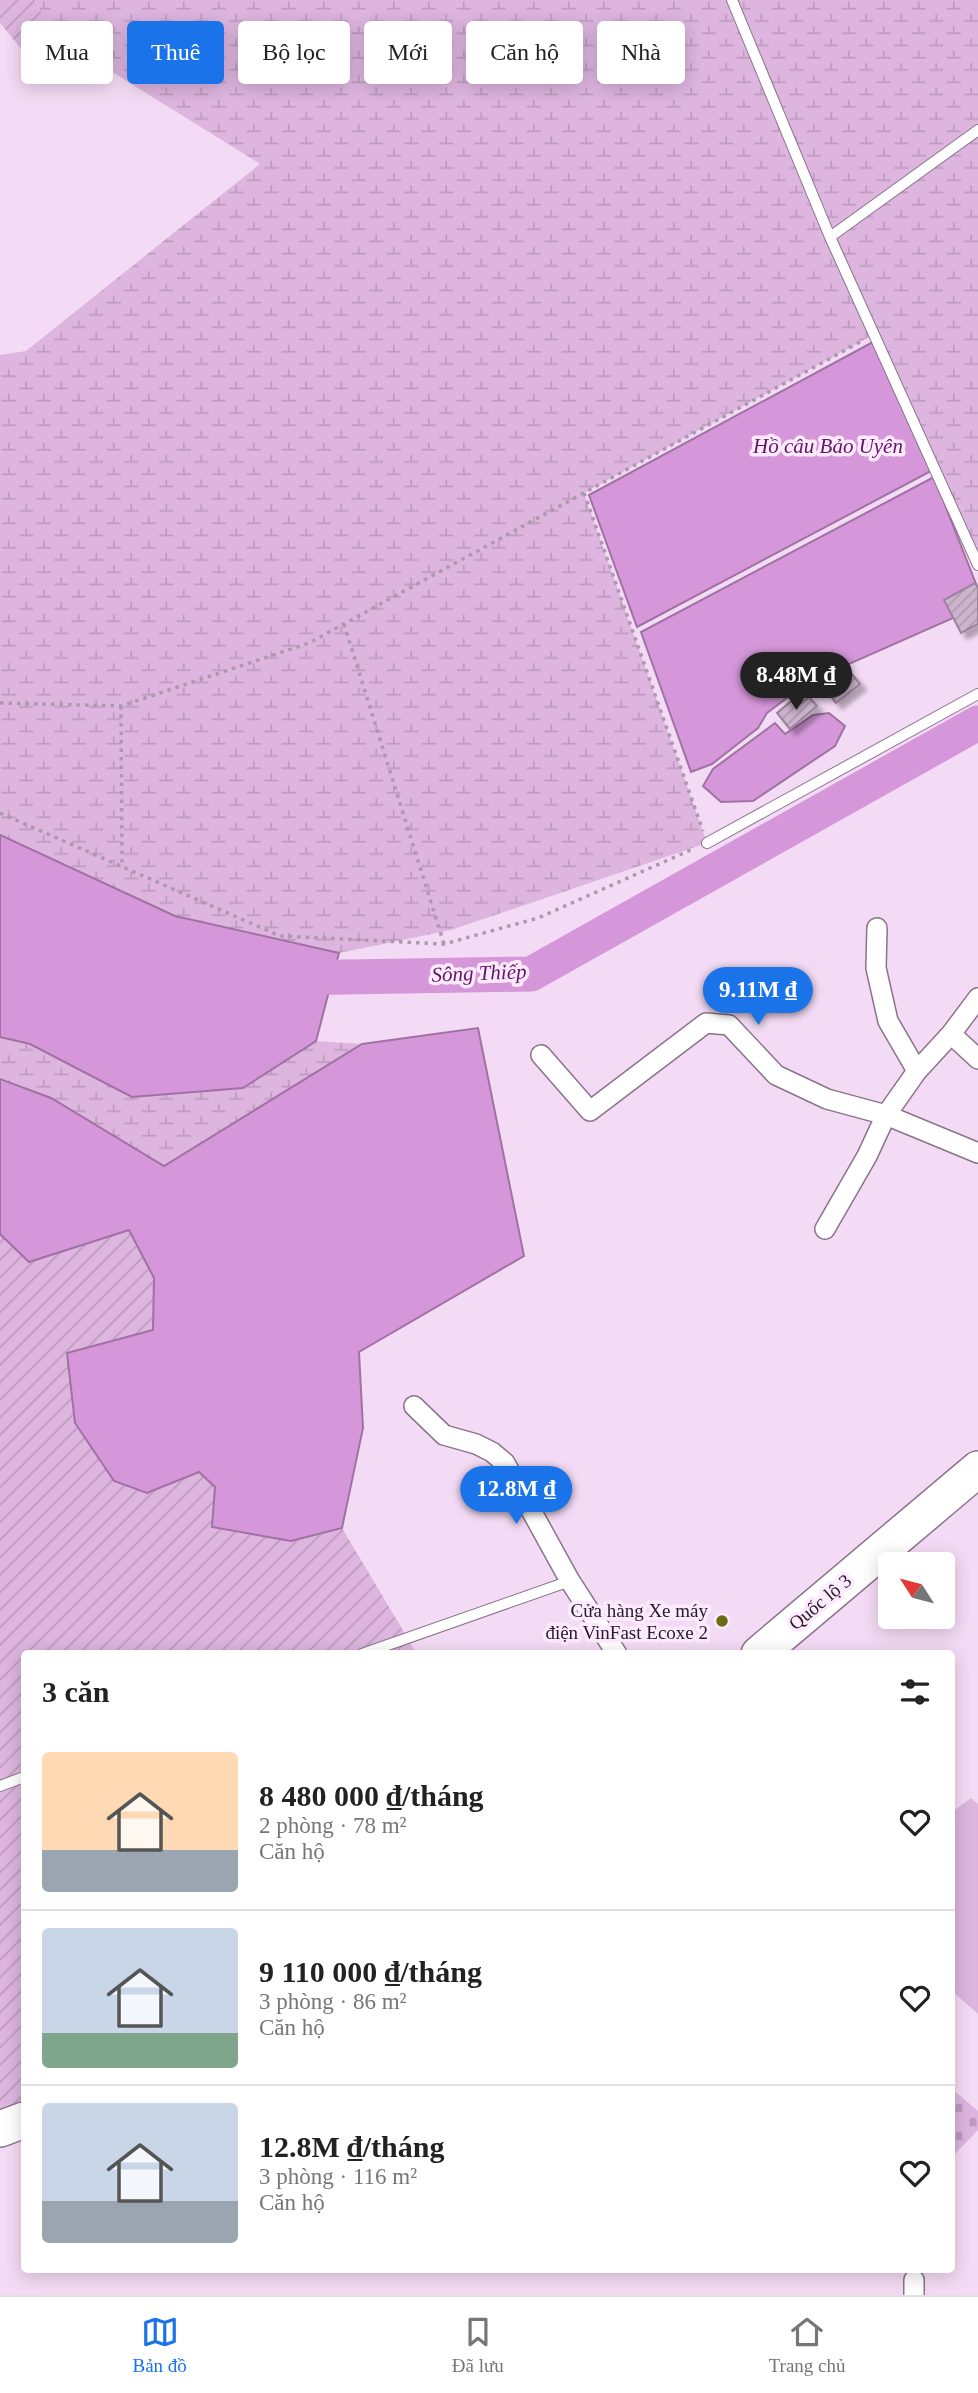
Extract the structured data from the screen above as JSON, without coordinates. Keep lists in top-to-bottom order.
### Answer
{
  "streets": {
    "highway": ["Quốc lộ 3"]
  },
  "water": ["Hồ câu Bảo Uyên", "Sông Thiếp"],
  "places": ["Cửa hàng Xe máy điện VinFast Ecoxe 2"],
  "north": "top left",
  "page": {
    "chip": [
      "Mua",
      "Thuê",
      "Bộ lọc",
      "Mới",
      "Căn hộ",
      "Nhà"
    ],
    "price": ["8.48M ₫", "9.11M ₫", "12.8M ₫"],
    "heading": "3 căn",
    "list": [
      {
        "name": "8 480 000 ₫/tháng",
        "note": "2 phòng · 78 m² · Căn hộ"
      },
      {
        "name": "9 110 000 ₫/tháng",
        "note": "3 phòng · 86 m² · Căn hộ"
      },
      {
        "name": "12.8M ₫/tháng",
        "note": "3 phòng · 116 m² · Căn hộ"
      }
    ],
    "tabs": ["Bản đồ", "Đã lưu", "Trang chủ"]
  }
}
